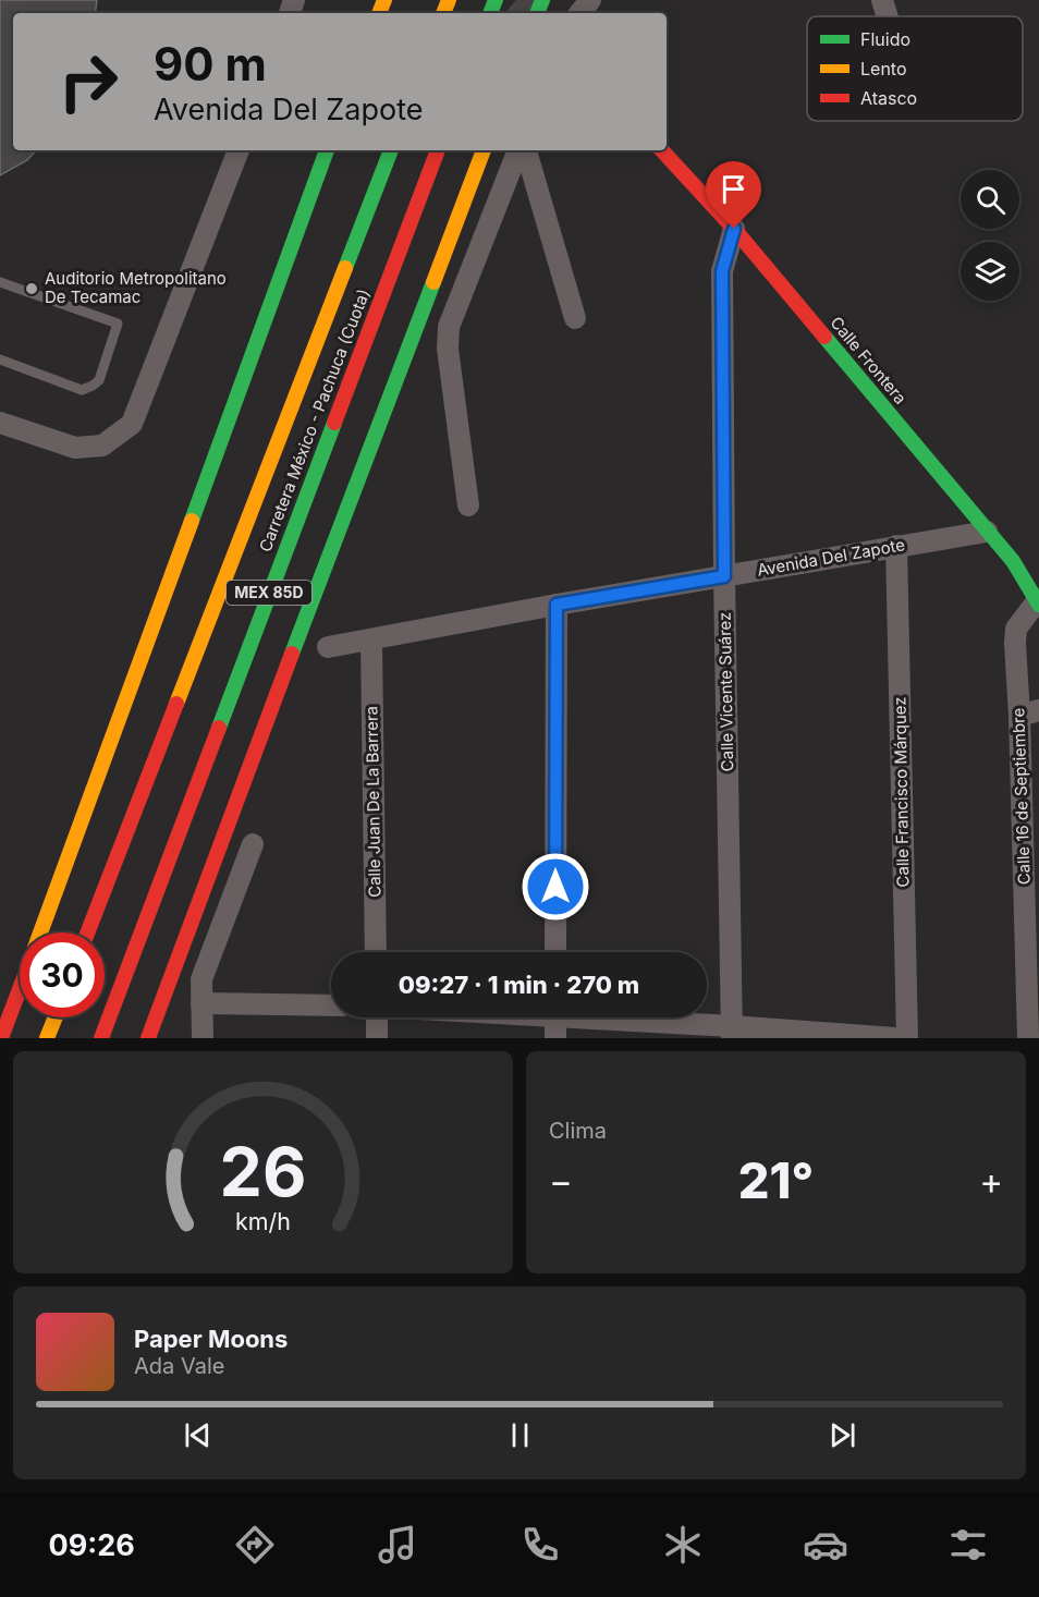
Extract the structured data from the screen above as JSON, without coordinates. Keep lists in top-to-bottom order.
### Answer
{
  "streets": {
    "main road": ["Calle Frontera", "Carretera México - Pachuca (Cuota)", "MEX 85D"],
    "street": [
      "Avenida Del Zapote",
      "Calle Vicente Suárez",
      "Calle Francisco Márquez",
      "Calle 16 de Septiembre",
      "Calle Juan De La Barrera"
    ]
  },
  "crossings": [
    ["Calle Frontera", "Avenida Del Zapote"],
    ["Calle Frontera", "Calle Vicente Suárez"],
    ["Calle Frontera", "Calle 16 de Septiembre"],
    ["Avenida Del Zapote", "Calle Vicente Suárez"],
    ["Avenida Del Zapote", "Calle Francisco Márquez"],
    ["Avenida Del Zapote", "Calle Juan De La Barrera"]
  ],
  "places": ["Auditorio Metropolitano De Tecamac"],
  "legend": ["Fluido", "Lento", "Atasco"],
  "page": {
    "turn": ["90 m", "Avenida Del Zapote"],
    "limit": "30",
    "trip": "09:27 · 1 min · 270 m",
    "tile": "Clima",
    "heat": ["−", "21°", "+"],
    "song": ["Paper Moons", "Ada Vale"],
    "tabs": "09:26",
    "gauge": ["26", "km/h"]
  }
}
